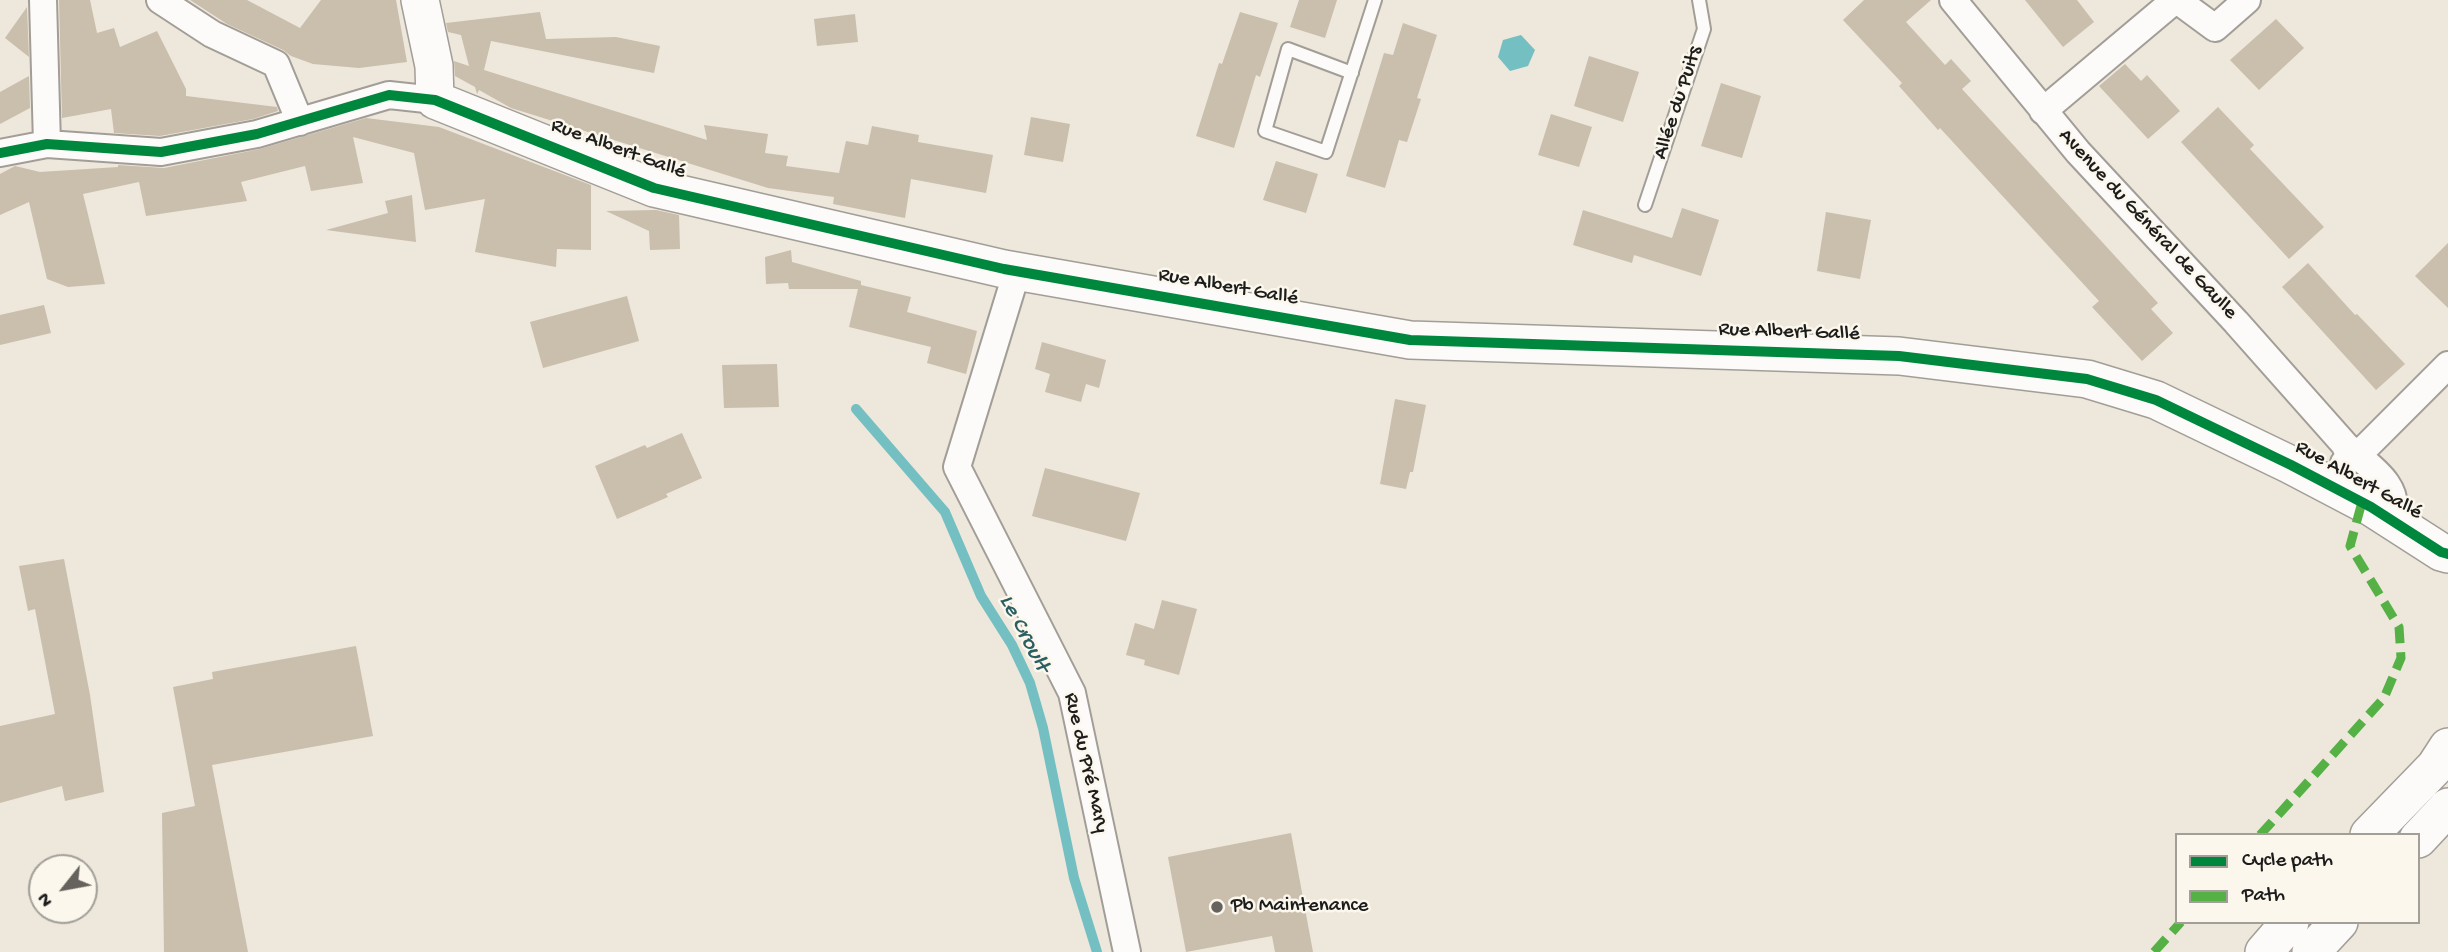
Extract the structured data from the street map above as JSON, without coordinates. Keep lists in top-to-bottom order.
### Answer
{
  "streets": {
    "street": ["Rue Albert Gallé", "Avenue du Général de Gaulle", "Rue du Pré Mary"],
    "lane": ["Allée du Puits"]
  },
  "crossings": [
    ["Rue Albert Gallé", "Avenue du Général de Gaulle"],
    ["Rue Albert Gallé", "Rue du Pré Mary"]
  ],
  "water": ["Le Croult"],
  "places": ["Pb Maintenance"],
  "legend": ["Cycle path", "Path"],
  "north": "bottom left"
}
